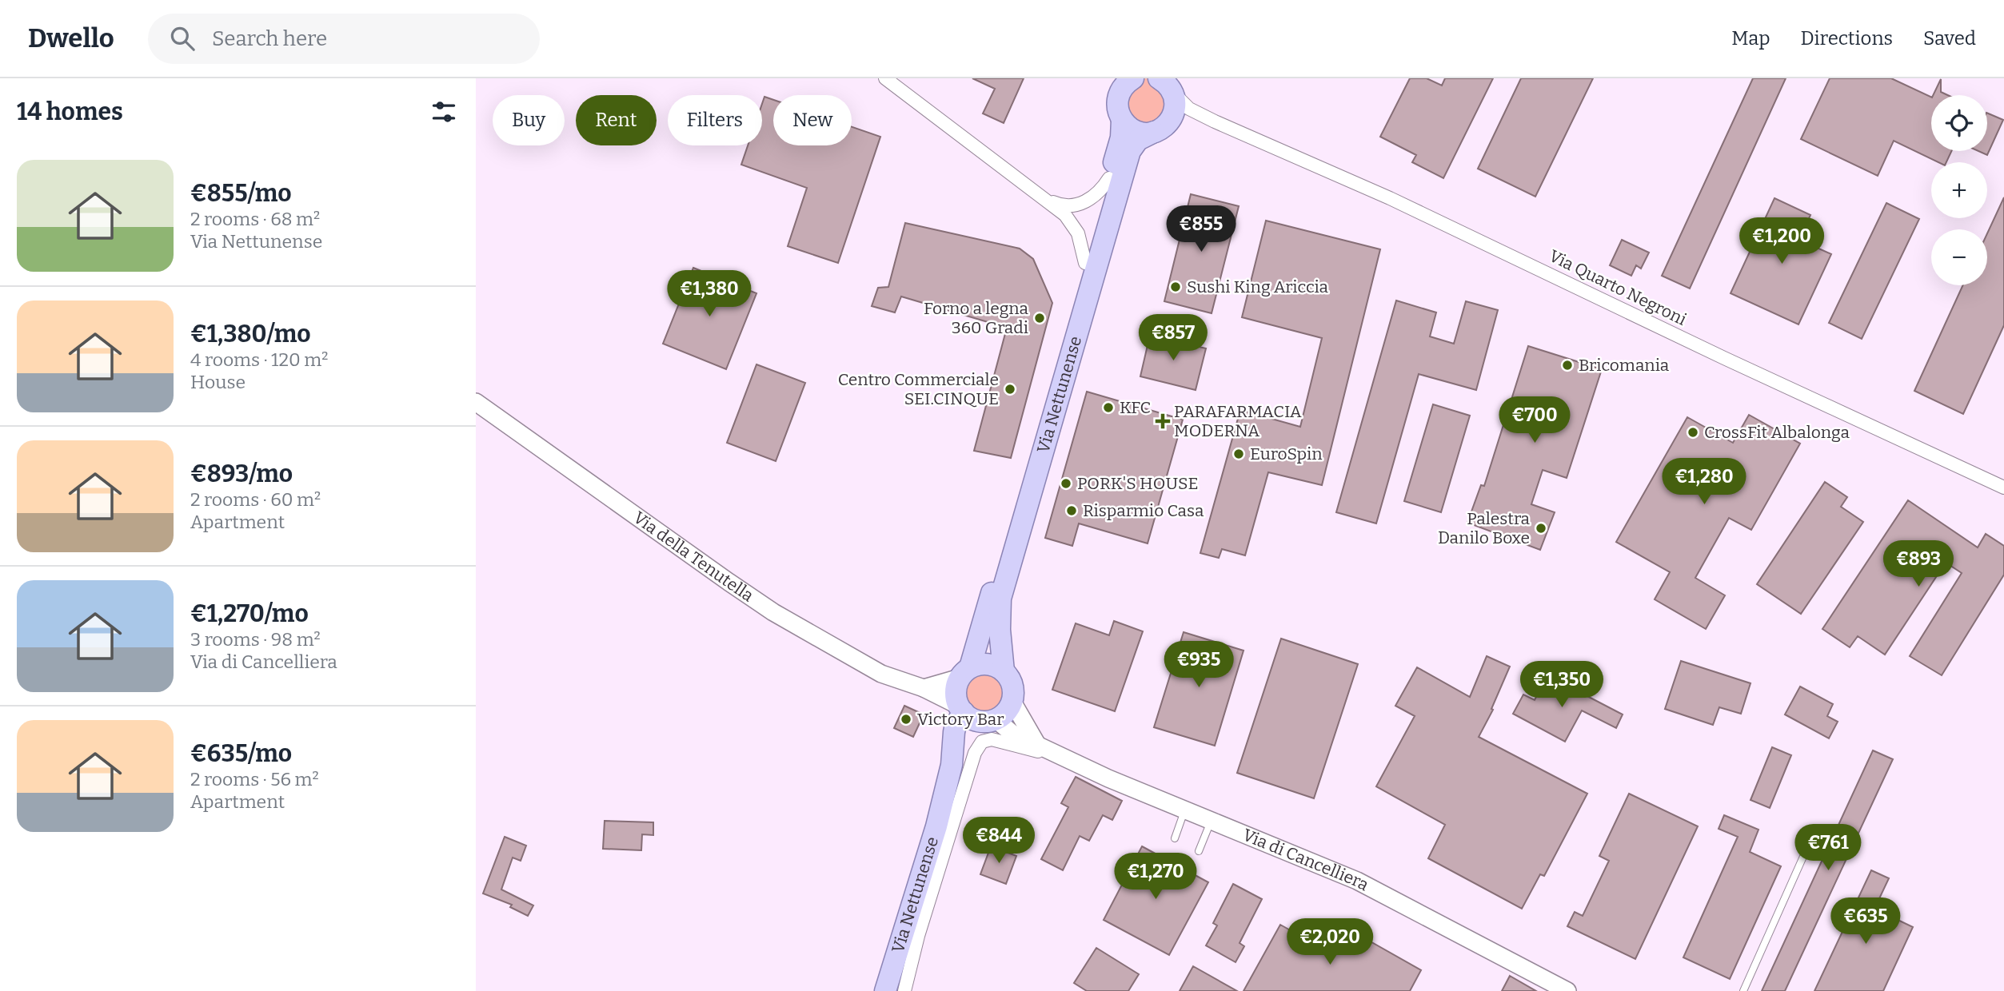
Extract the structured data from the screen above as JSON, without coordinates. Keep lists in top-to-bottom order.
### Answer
{
  "streets": {
    "main road": ["Via Nettunense"],
    "street": ["Via Quarto Negroni", "Via della Tenutella", "Via di Cancelliera"]
  },
  "crossings": [
    ["Via Quarto Negroni", "Via Nettunense"],
    ["Via Nettunense", "Via della Tenutella"],
    ["Via Nettunense", "Via di Cancelliera"],
    ["Via della Tenutella", "Via di Cancelliera"]
  ],
  "places": {
    "other": [
      "Sushi King Ariccia",
      "Forno a legna 360 Gradi",
      "Bricomania",
      "Centro Commerciale SEI.CINQUE",
      "KFC",
      "CrossFit Albalonga",
      "EuroSpin",
      "PORK'S HOUSE",
      "Risparmio Casa",
      "Palestra Danilo Boxe",
      "Victory Bar"
    ],
    "health": ["PARAFARMACIA MODERNA"]
  },
  "page": {
    "header": "Dwello",
    "search": "Search here",
    "nav": ["Map", "Directions", "Saved"],
    "heading": "14 homes",
    "map_buttons": ["+", "−"],
    "chip": [
      "Buy",
      "Rent",
      "Filters",
      "New"
    ],
    "list": [
      {
        "name": "€855/mo",
        "note": "2 rooms · 68 m² · Via Nettunense"
      },
      {
        "name": "€1,380/mo",
        "note": "4 rooms · 120 m² · House"
      },
      {
        "name": "€893/mo",
        "note": "2 rooms · 60 m² · Apartment"
      },
      {
        "name": "€1,270/mo",
        "note": "3 rooms · 98 m² · Via di Cancelliera"
      },
      {
        "name": "€635/mo",
        "note": "2 rooms · 56 m² · Apartment"
      }
    ],
    "price": [
      "€855",
      "€1,200",
      "€1,380",
      "€857",
      "€700",
      "€1,280",
      "€893",
      "€935",
      "€1,350",
      "€844",
      "€761",
      "€1,270",
      "€635",
      "€2,020"
    ]
  }
}
